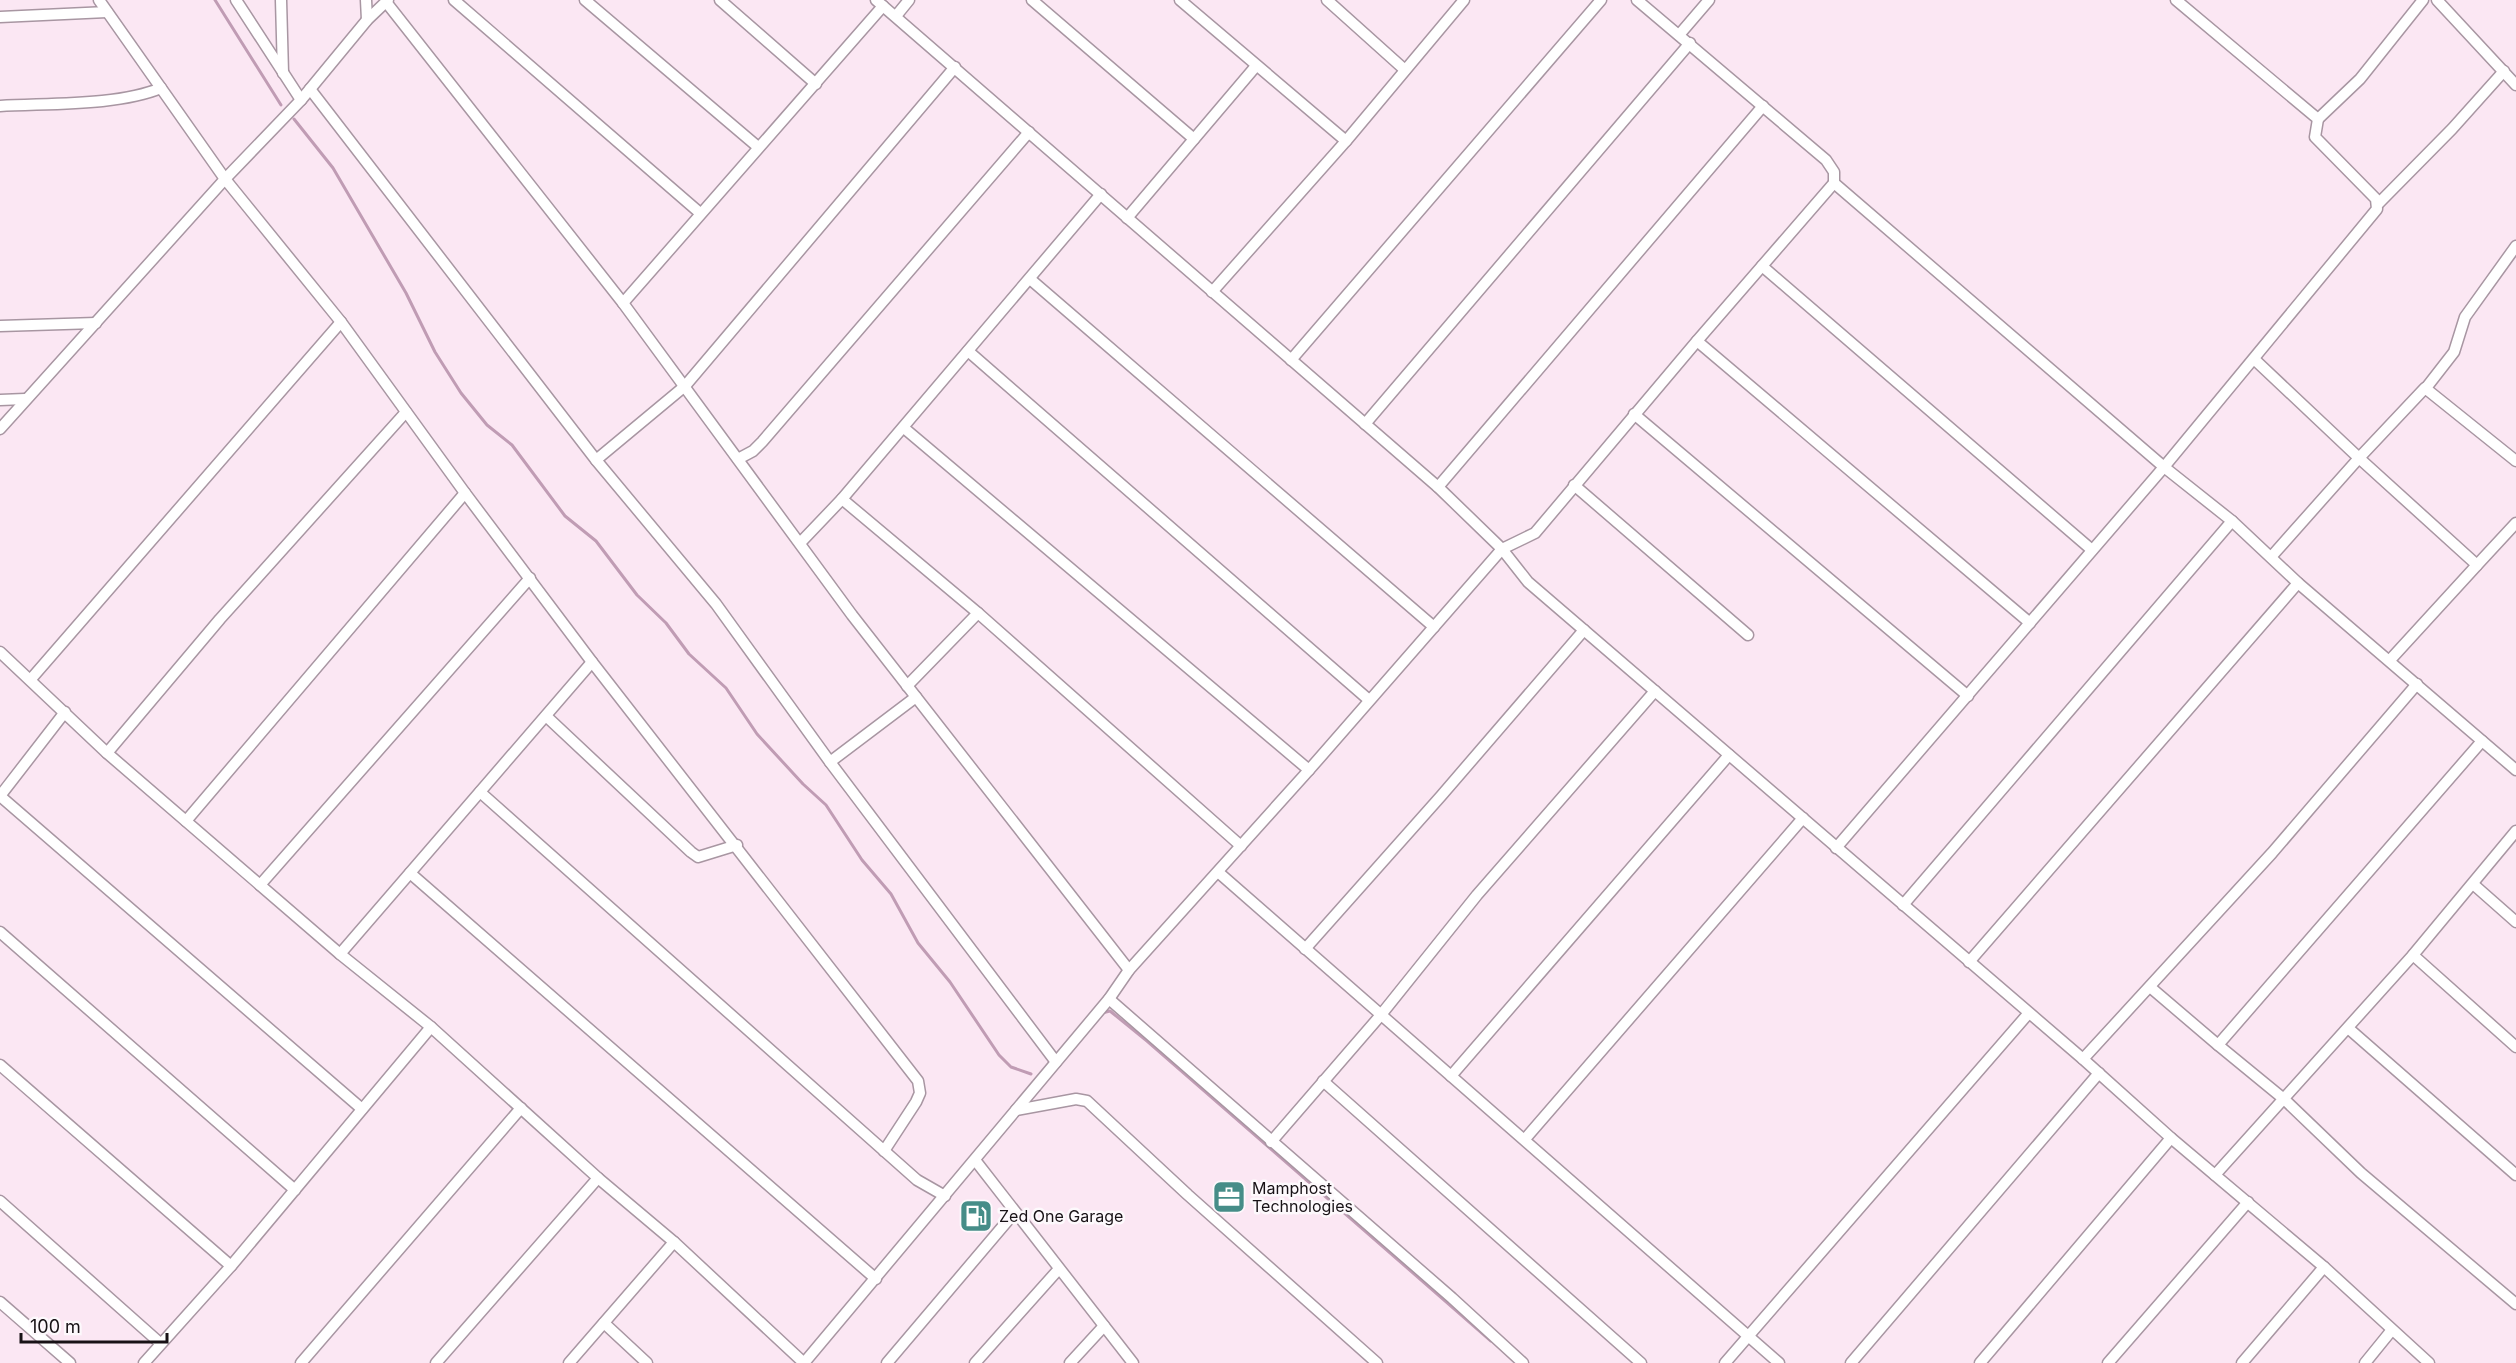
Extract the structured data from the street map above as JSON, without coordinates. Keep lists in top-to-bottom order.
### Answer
{
  "places": {
    "office": ["Mamphost Technologies"],
    "fuel station": ["Zed One Garage"]
  },
  "scale_bar": "100 m"
}
